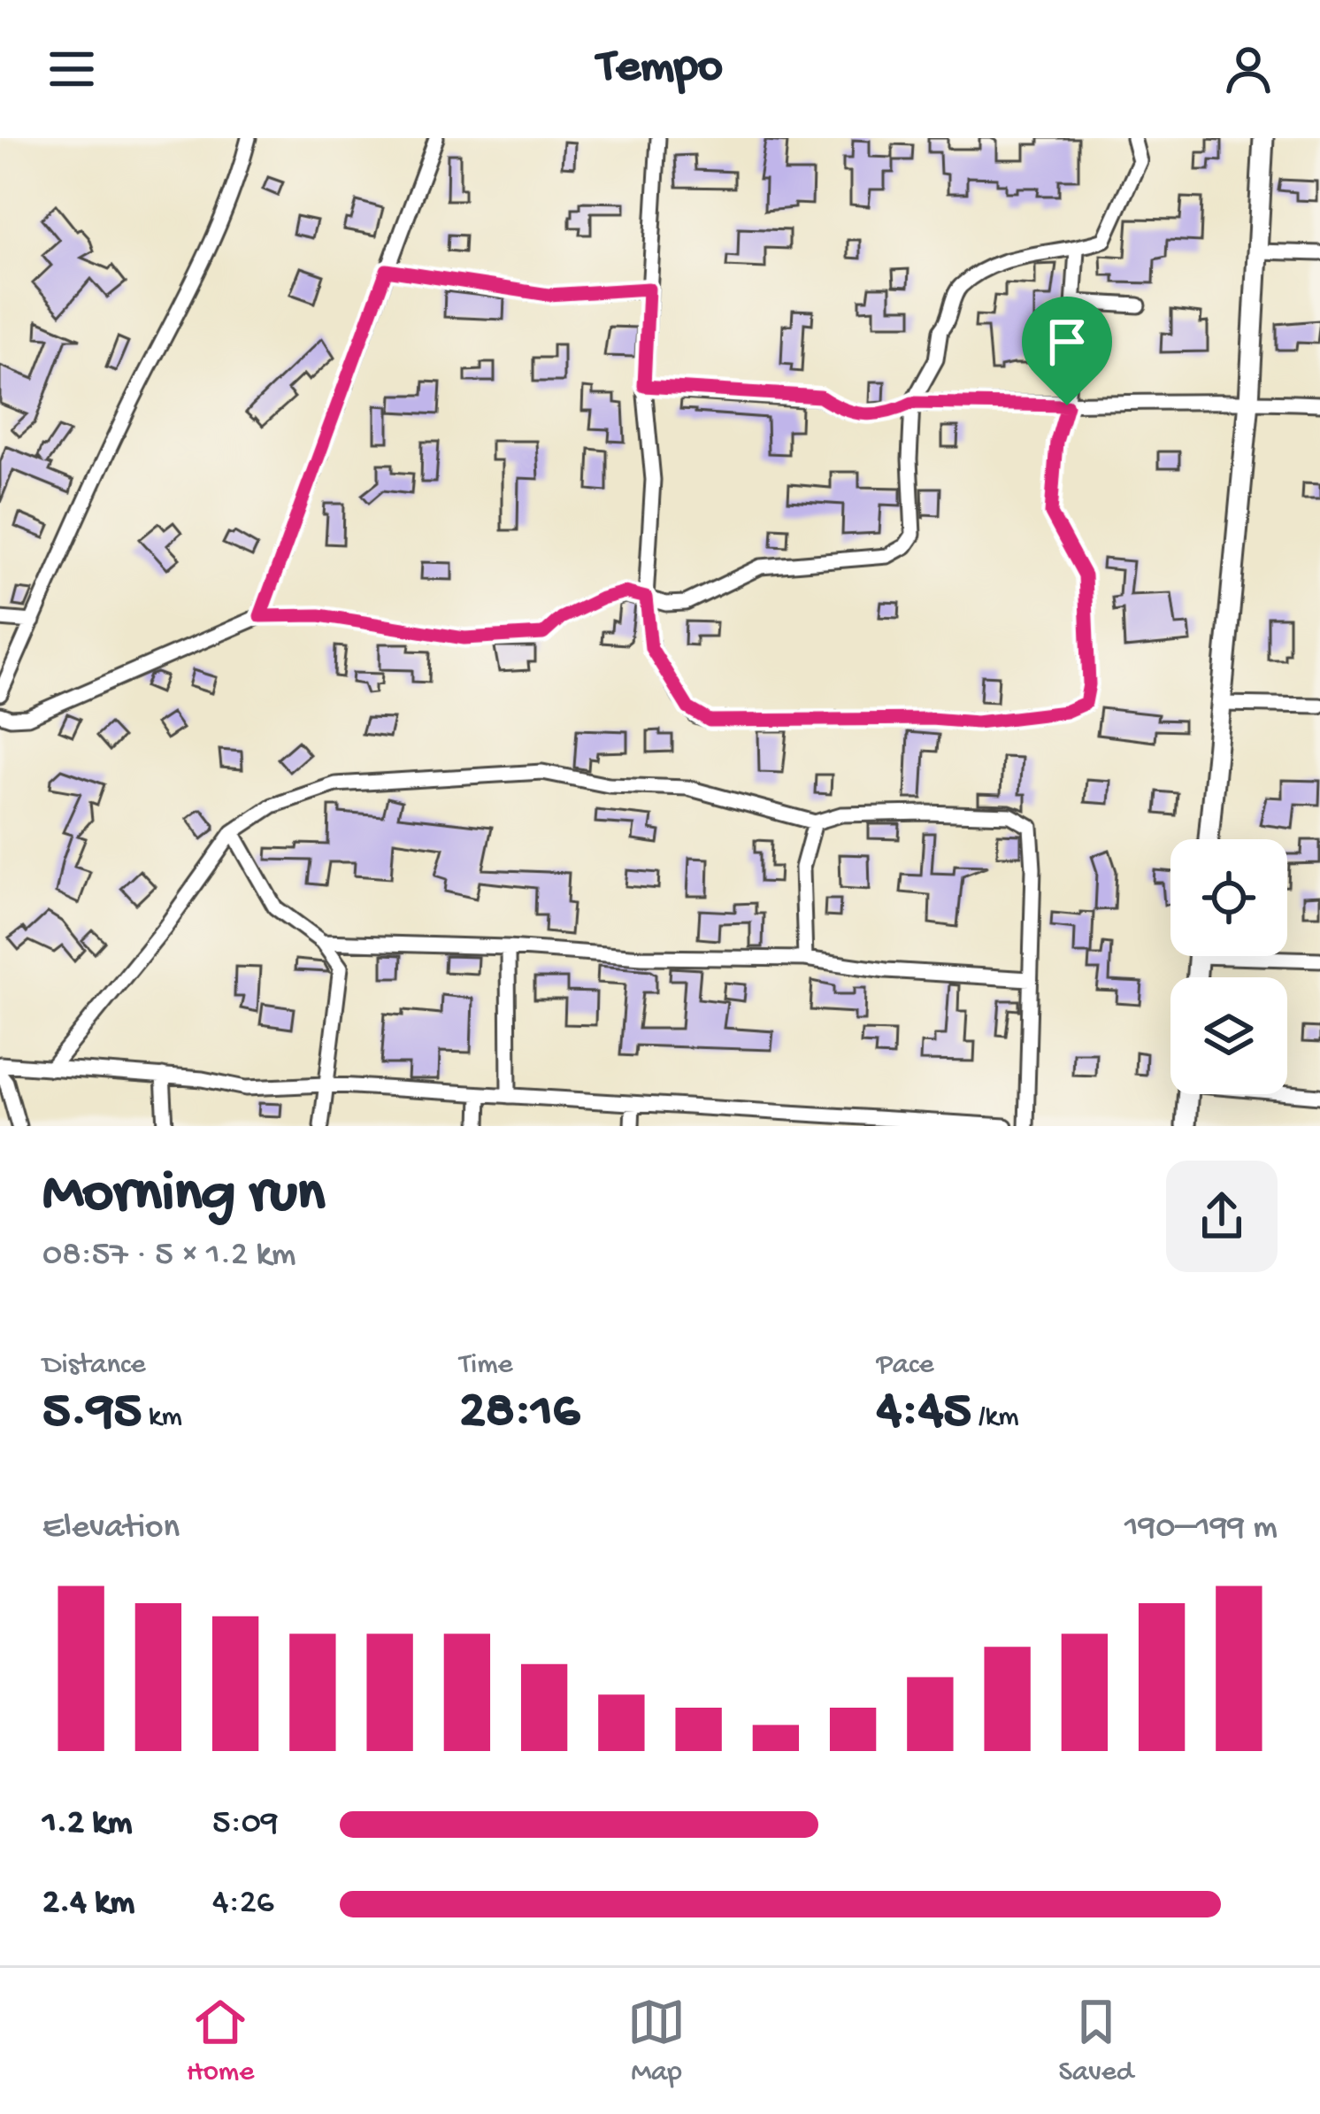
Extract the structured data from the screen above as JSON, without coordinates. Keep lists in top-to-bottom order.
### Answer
{
  "page": {
    "header": "Tempo",
    "heading": ["Morning run", "08:57 · 5 × 1.2 km"],
    "stats": [
      ["Distance", "5.95 km"],
      ["Time", "28:16"],
      ["Pace", "4:45 /km"]
    ],
    "chart": ["Elevation", "190–199 m"],
    "list": [
      {
        "name": "1.2 km",
        "note": "5:09"
      },
      {
        "name": "2.4 km",
        "note": "4:26"
      }
    ],
    "tabs": ["Home", "Map", "Saved"]
  }
}
